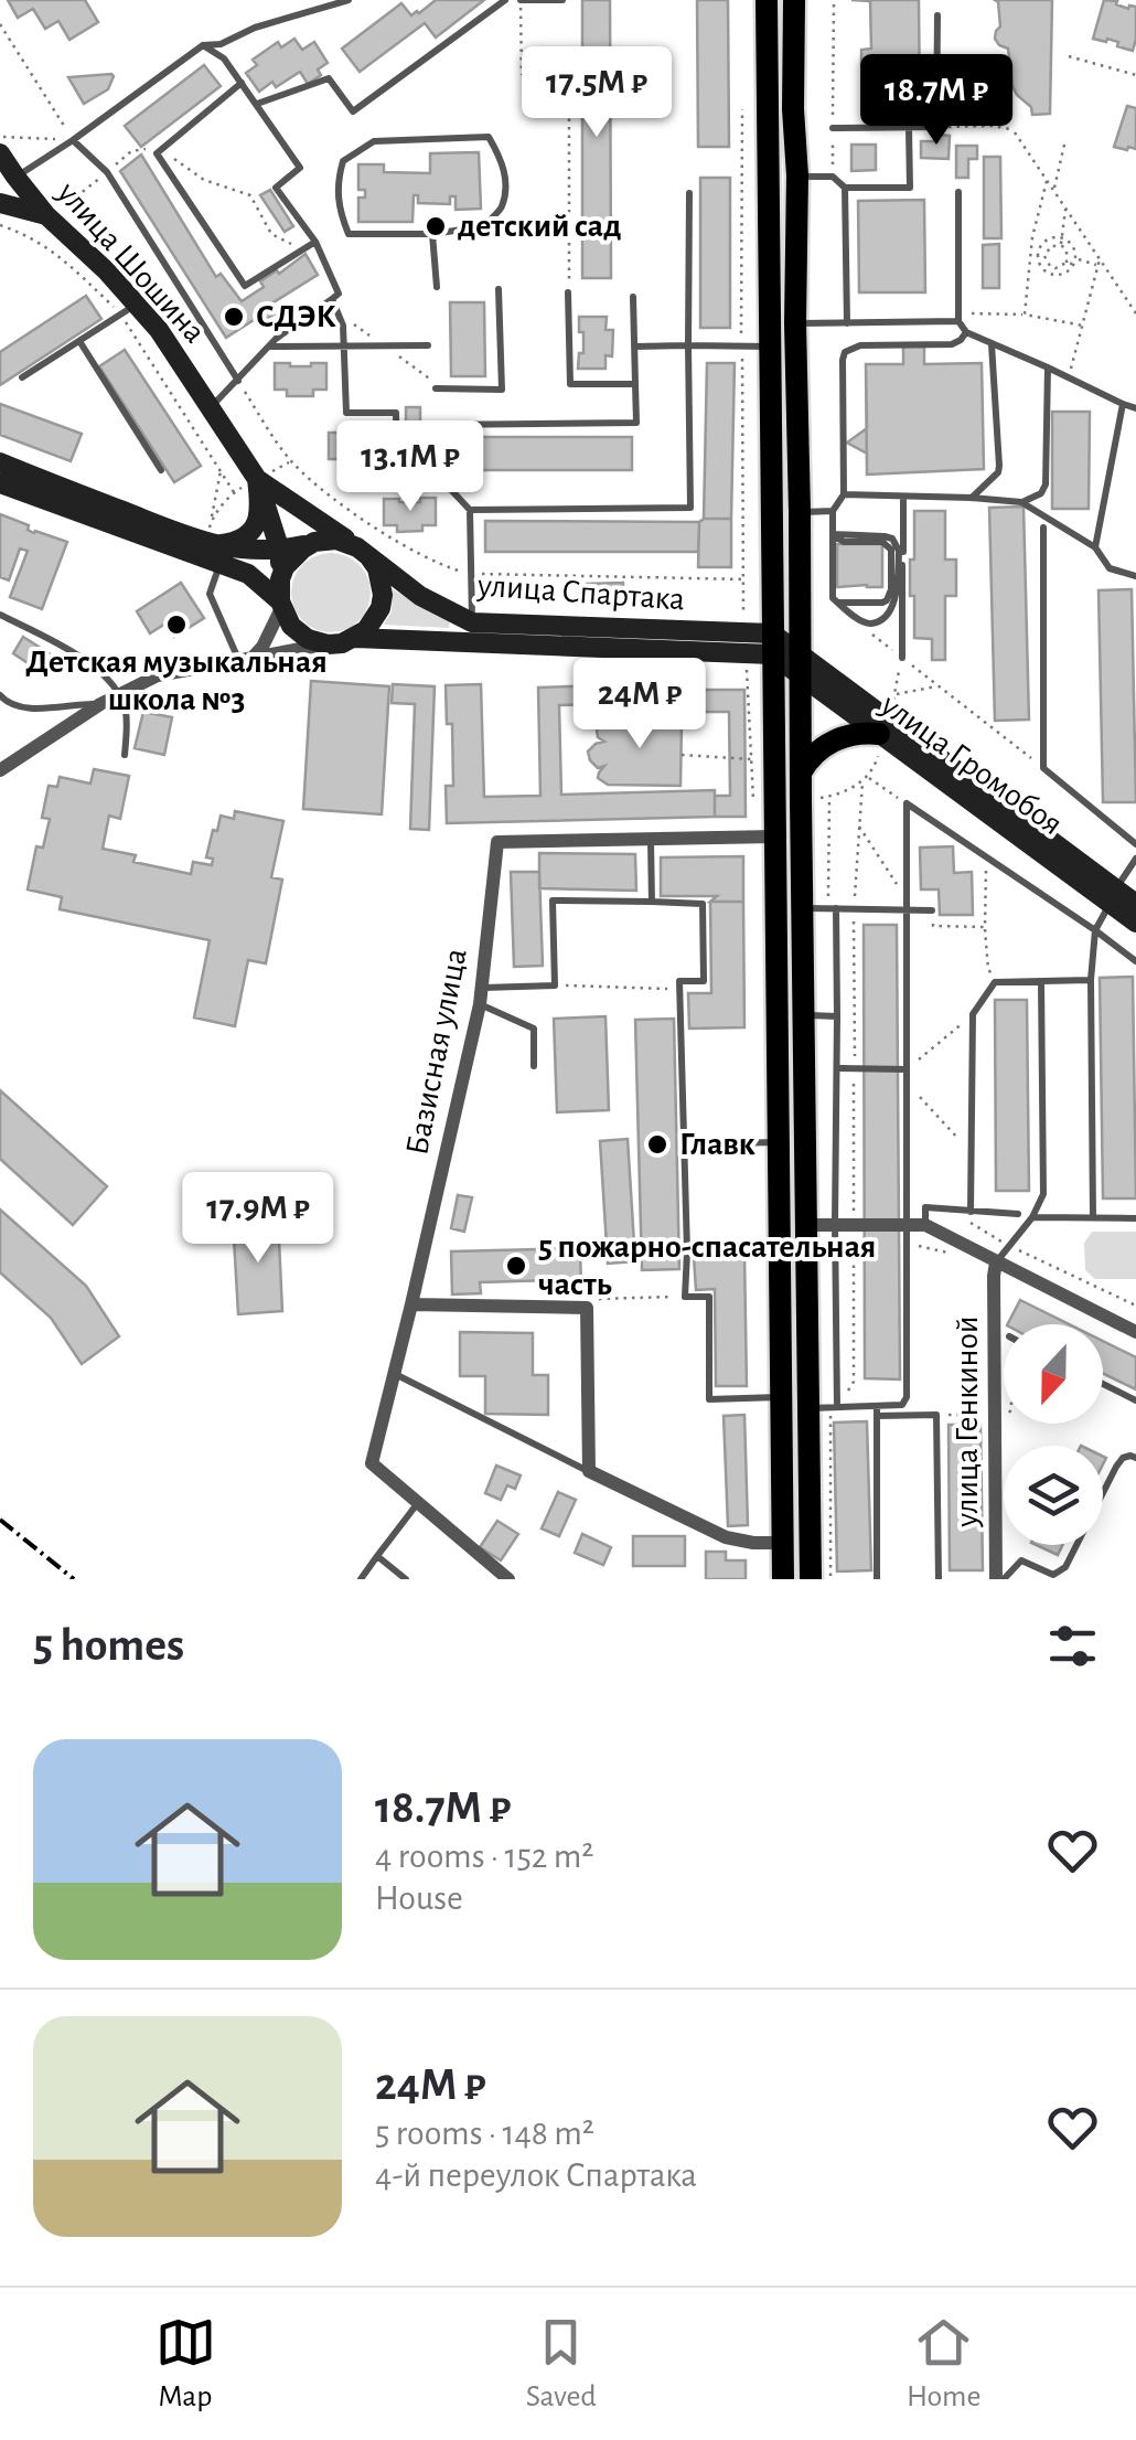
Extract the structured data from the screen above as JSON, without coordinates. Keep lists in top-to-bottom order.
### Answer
{
  "streets": {
    "main road": ["улица Шошина", "улица Спартака", "улица Громобоя"],
    "street": ["Базисная улица", "улица Генкиной"]
  },
  "crossings": [
    ["улица Шошина", "улица Спартака"]
  ],
  "places": [
    "детский сад",
    "СДЭК",
    "Детская музыкальная школа №3",
    "Главк",
    "5 пожарно-спасательная часть"
  ],
  "north": "bottom",
  "page": {
    "price": [
      "17.5M ₽",
      "18.7M ₽",
      "13.1M ₽",
      "24M ₽",
      "17.9M ₽"
    ],
    "heading": "5 homes",
    "list": [
      {
        "name": "18.7M ₽",
        "note": "4 rooms · 152 m² · House"
      },
      {
        "name": "24M ₽",
        "note": "5 rooms · 148 m² · 4-й переулок Спартака"
      }
    ],
    "tabs": ["Map", "Saved", "Home"]
  }
}
